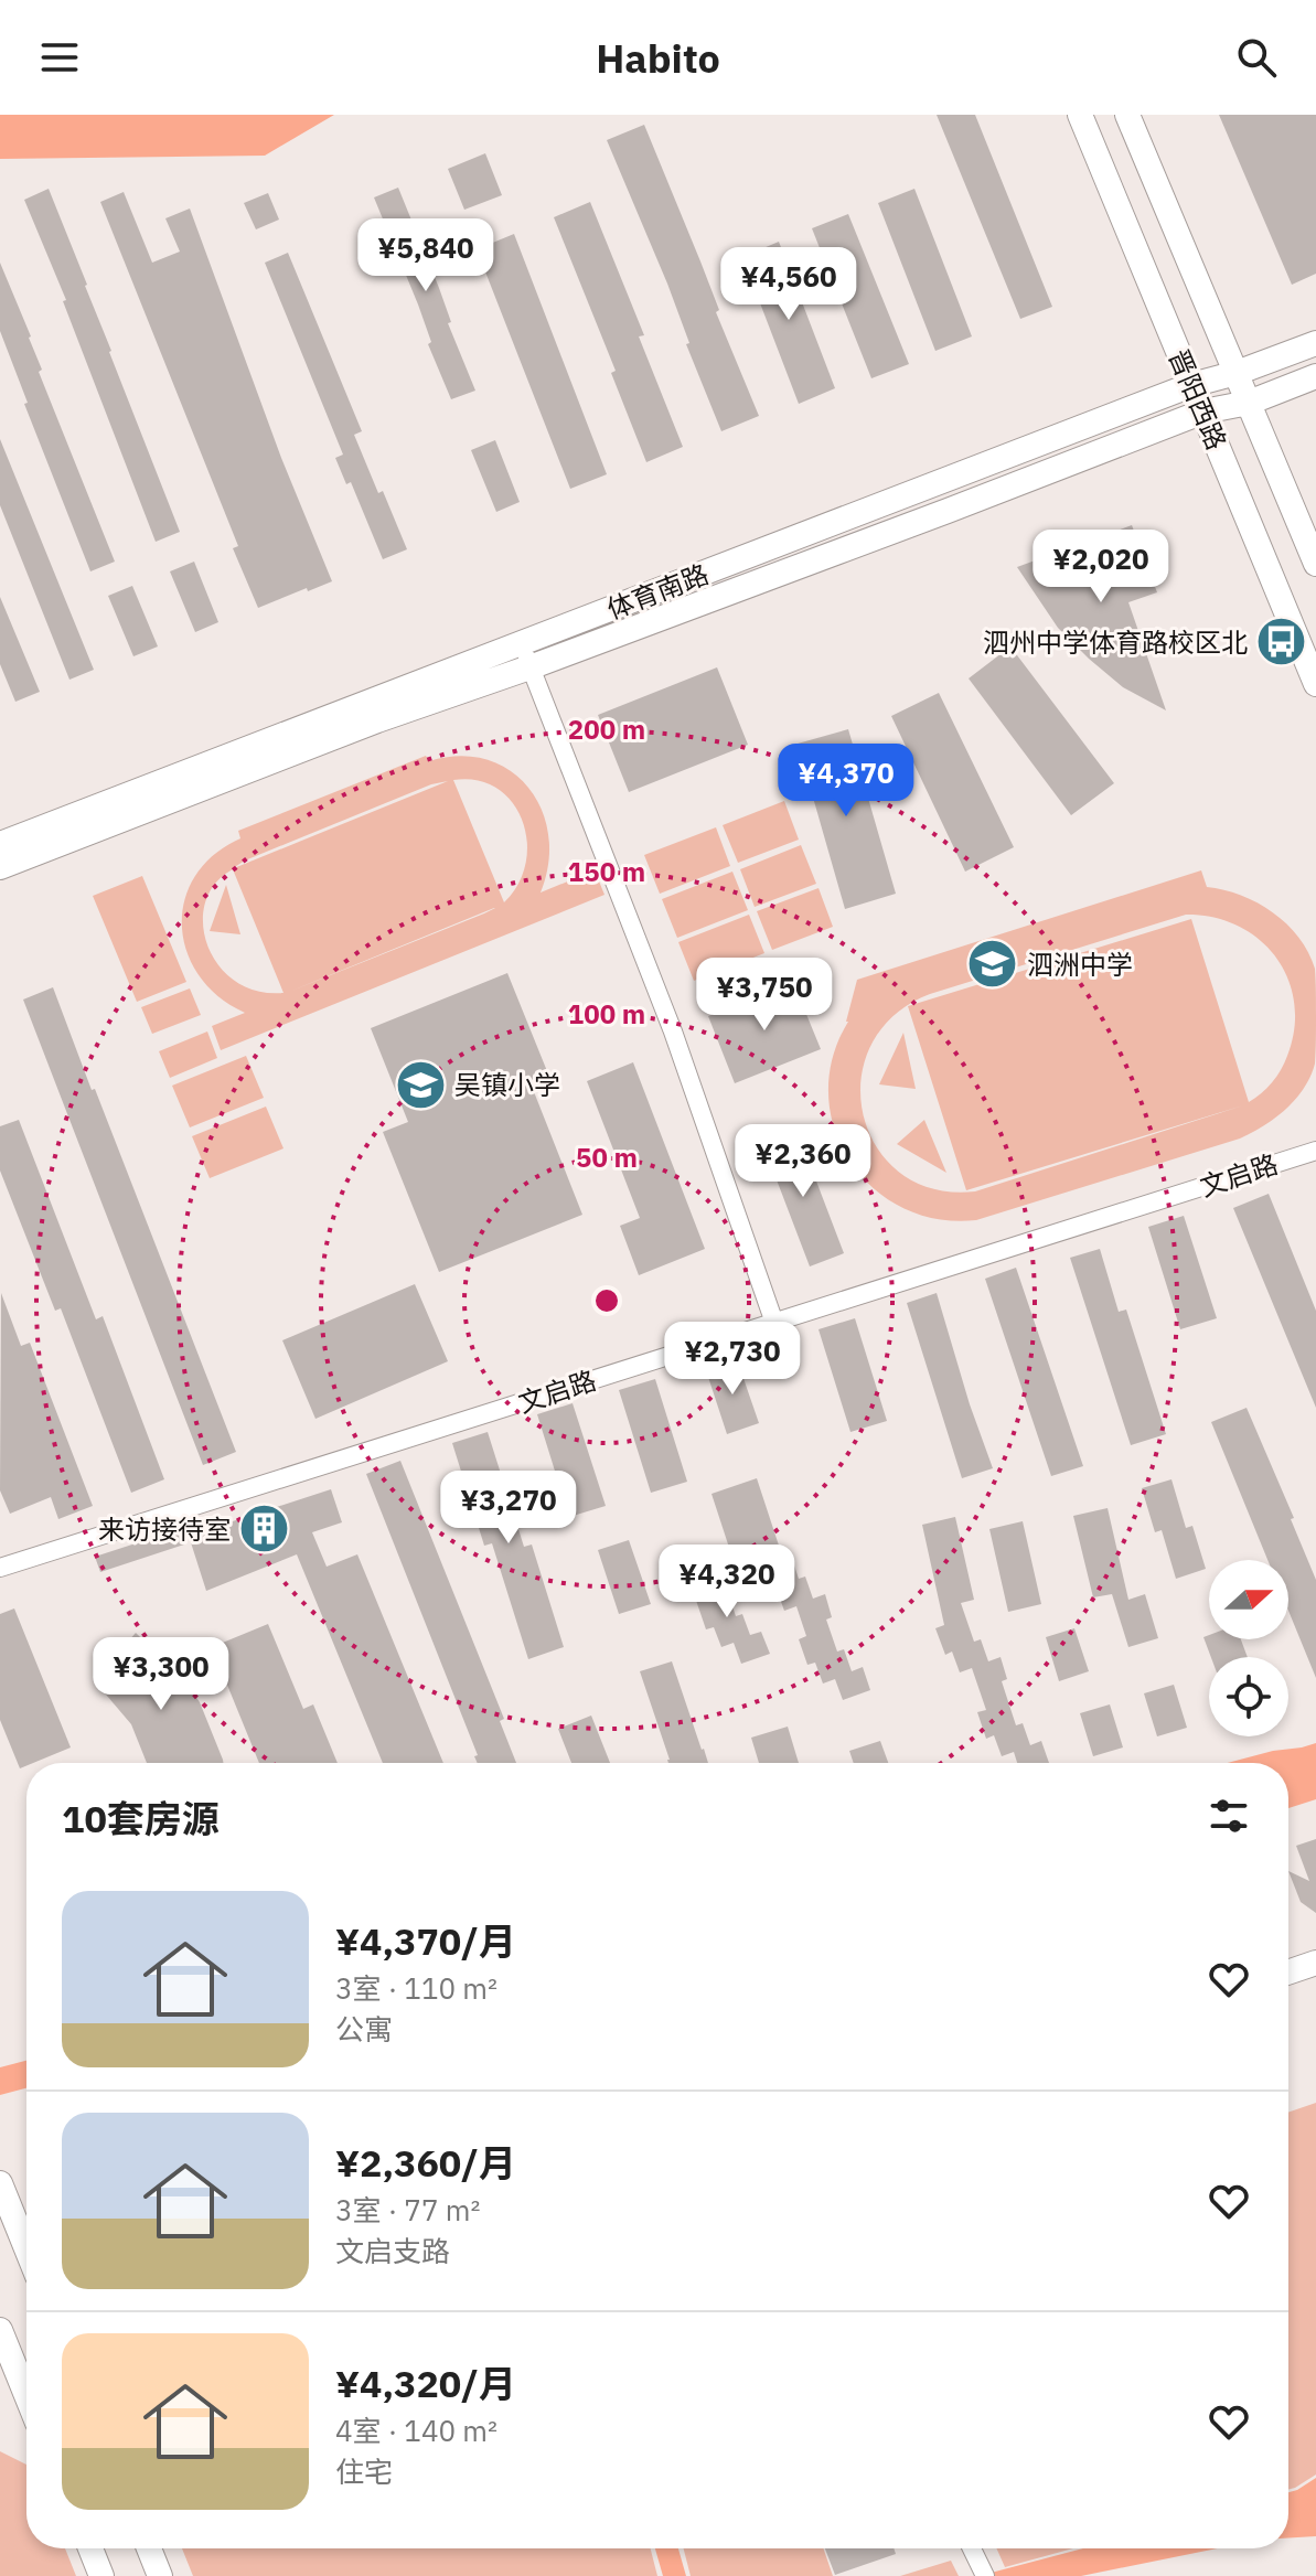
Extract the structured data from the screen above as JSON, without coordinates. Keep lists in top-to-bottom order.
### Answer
{
  "streets": {
    "main road": ["晋阳西路", "体育南路"],
    "street": ["文启路"]
  },
  "crossings": [
    ["晋阳西路", "体育南路"]
  ],
  "places": {
    "bus stop": ["泗州中学体育路校区北"],
    "school or university": ["泗洲中学", "吴镇小学"],
    "building": ["来访接待室"]
  },
  "north": "right",
  "page": {
    "header": "Habito",
    "price": [
      "¥5,840",
      "¥4,560",
      "¥2,020",
      "¥4,370",
      "¥3,750",
      "¥2,360",
      "¥2,730",
      "¥3,270",
      "¥4,320",
      "¥3,300"
    ],
    "heading": "10套房源",
    "list": [
      {
        "name": "¥4,370/月",
        "note": "3室 · 110 m² · 公寓"
      },
      {
        "name": "¥2,360/月",
        "note": "3室 · 77 m² · 文启支路"
      },
      {
        "name": "¥4,320/月",
        "note": "4室 · 140 m² · 住宅"
      }
    ]
  },
  "rings": [
    "200 m",
    "150 m",
    "100 m",
    "50 m"
  ]
}
